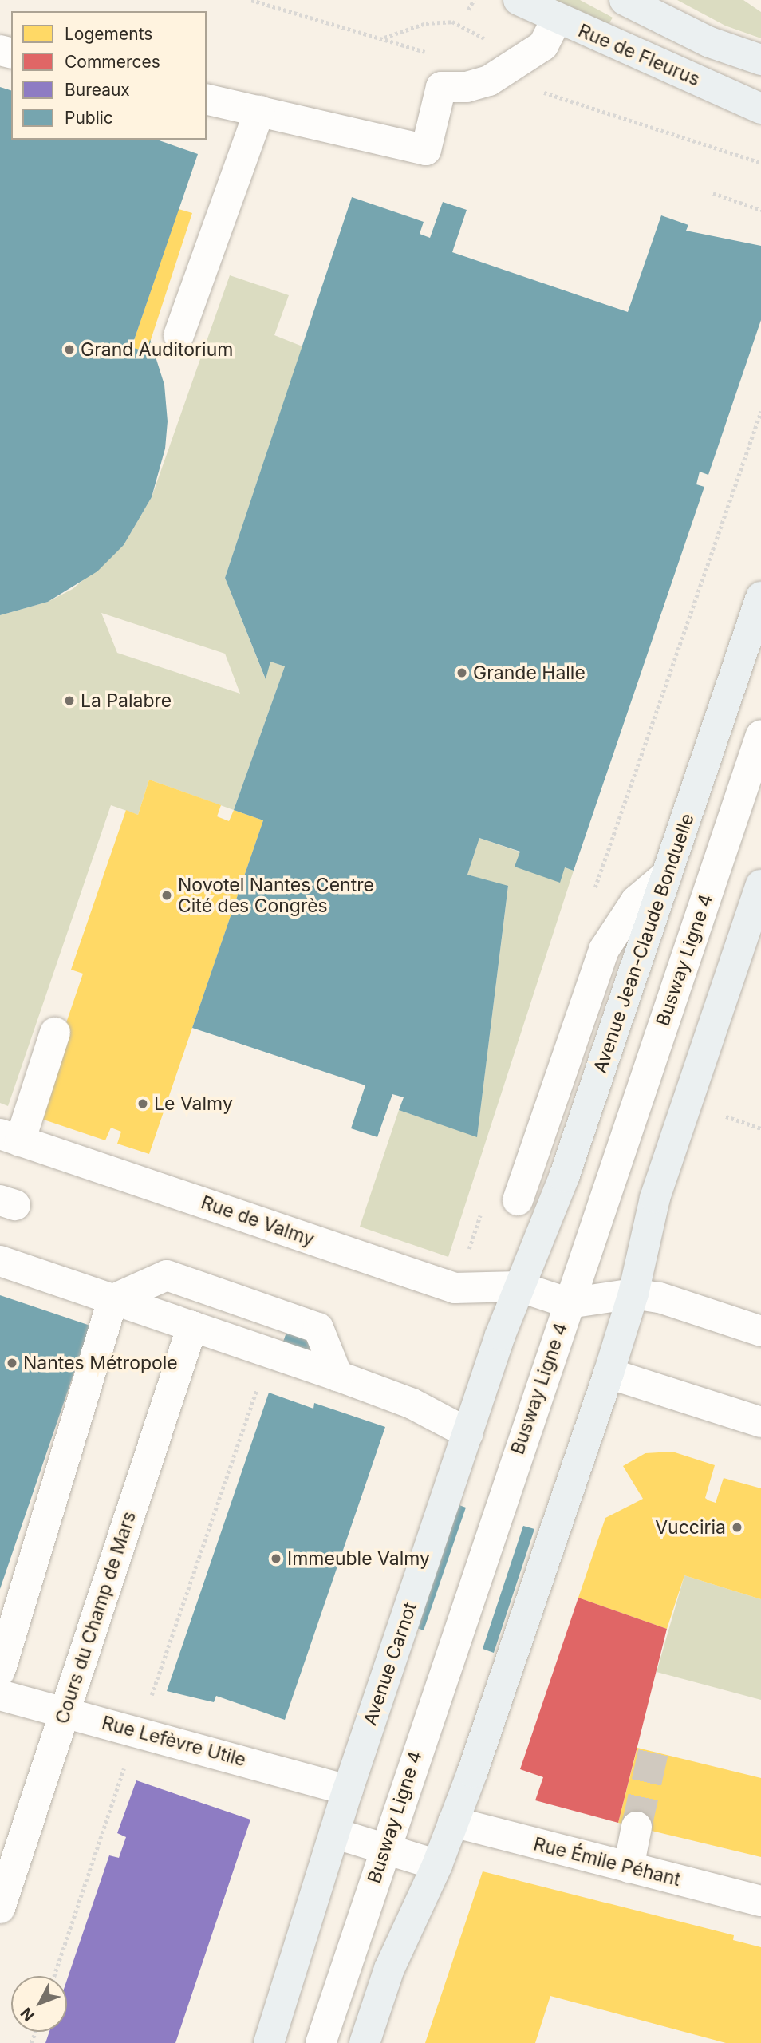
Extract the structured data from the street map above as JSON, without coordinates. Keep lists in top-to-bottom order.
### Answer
{
  "streets": {
    "main road": ["Rue de Fleurus", "Avenue Jean-Claude Bonduelle", "Avenue Carnot"],
    "street": [
      "Busway Ligne 4",
      "Rue de Valmy",
      "Cours du Champ de Mars",
      "Rue Lefèvre Utile",
      "Rue Émile Péhant"
    ]
  },
  "crossings": [
    ["Avenue Jean-Claude Bonduelle", "Rue de Valmy"],
    ["Avenue Jean-Claude Bonduelle", "Avenue Carnot"],
    ["Busway Ligne 4", "Rue de Valmy"],
    ["Rue de Valmy", "Avenue Carnot"],
    ["Cours du Champ de Mars", "Rue Lefèvre Utile"],
    ["Avenue Carnot", "Rue Lefèvre Utile"]
  ],
  "places": [
    "Grand Auditorium",
    "Grande Halle",
    "La Palabre",
    "Novotel Nantes Centre Cité des Congrès",
    "Le Valmy",
    "Nantes Métropole",
    "Vucciria",
    "Immeuble Valmy"
  ],
  "legend": [
    "Logements",
    "Commerces",
    "Bureaux",
    "Public"
  ],
  "north": "bottom left"
}
